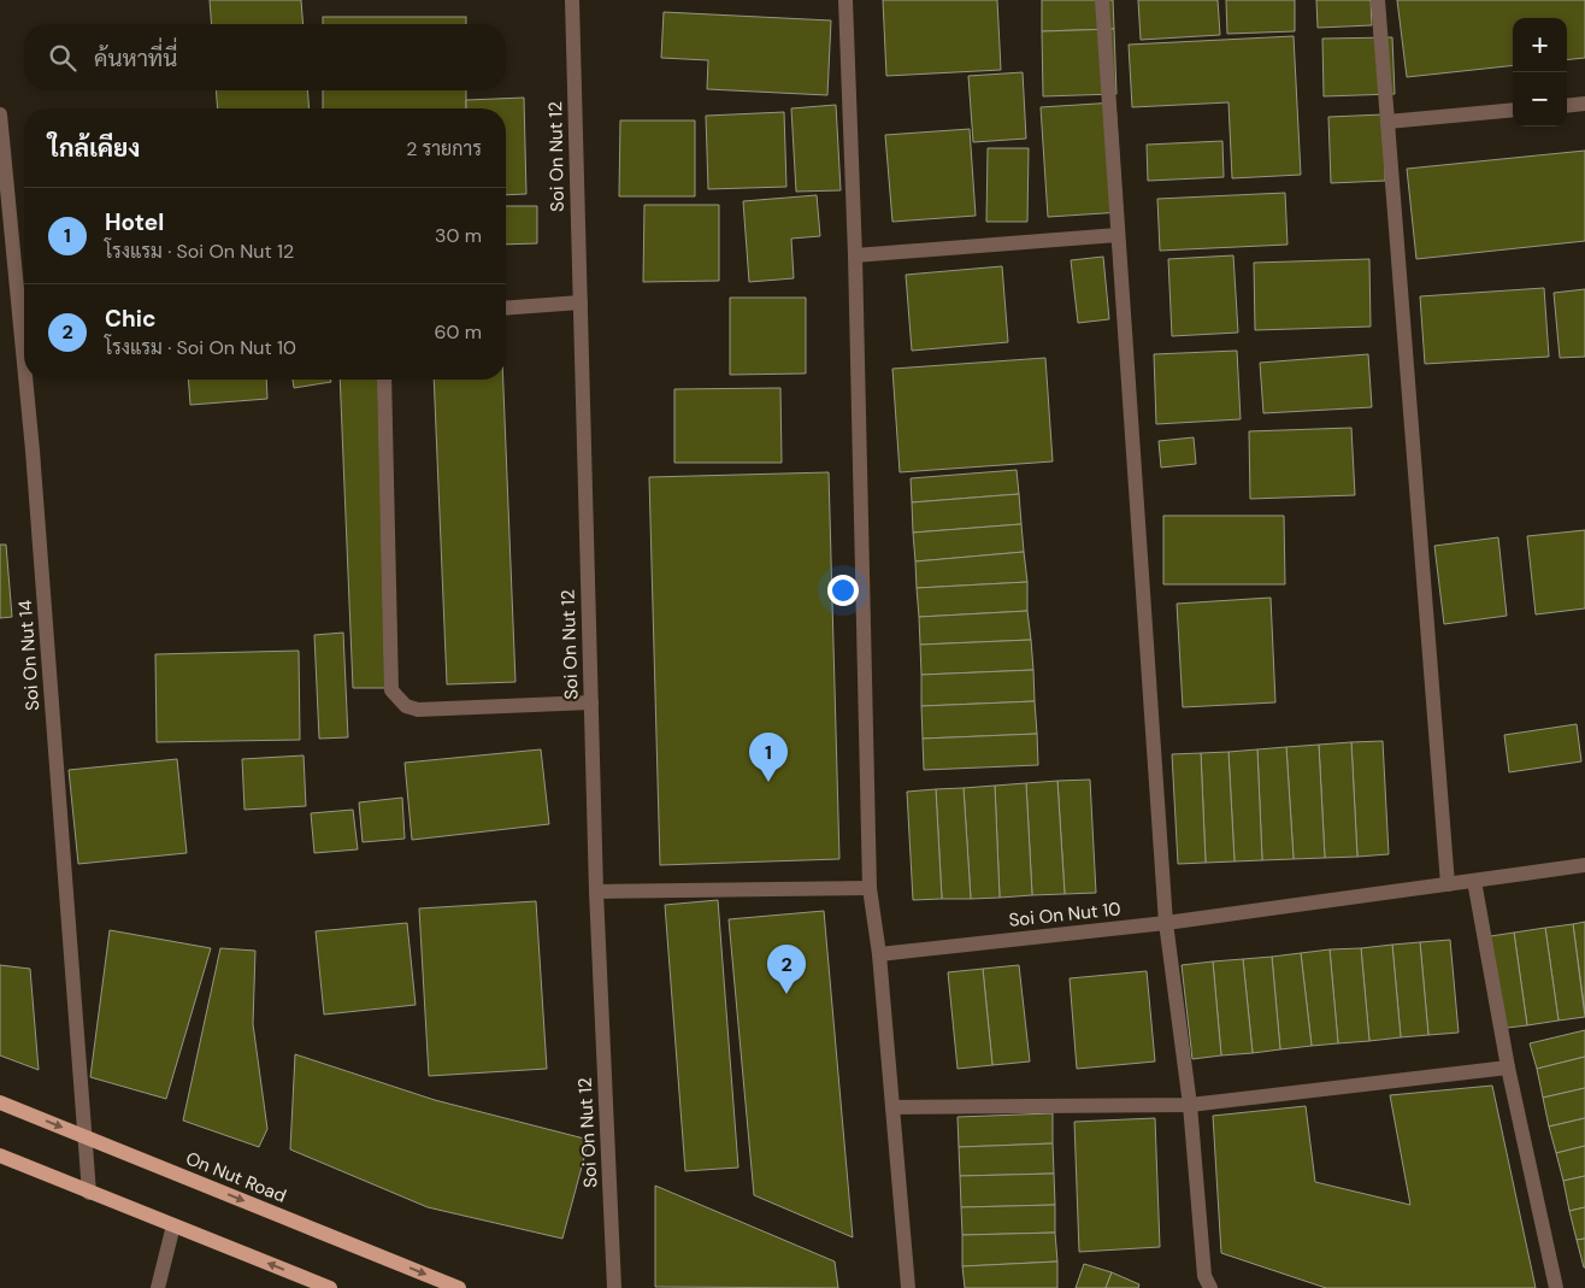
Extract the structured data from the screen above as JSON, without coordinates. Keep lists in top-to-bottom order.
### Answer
{
  "streets": {
    "main road": ["On Nut Road"],
    "street": ["Soi On Nut 12", "Soi On Nut 14", "Soi On Nut 10"]
  },
  "crossings": [
    ["Soi On Nut 14", "On Nut Road"]
  ],
  "page": {
    "map_buttons": ["+", "−"],
    "search": "ค้นหาที่นี่",
    "heading": ["ใกล้เคียง", "2 รายการ"],
    "list": [
      {
        "mark": "1",
        "name": "Hotel",
        "note": "โรงแรม · Soi On Nut 12",
        "value": "30 m"
      },
      {
        "mark": "2",
        "name": "Chic",
        "note": "โรงแรม · Soi On Nut 10",
        "value": "60 m"
      }
    ],
    "pins": ["1", "2"]
  }
}
